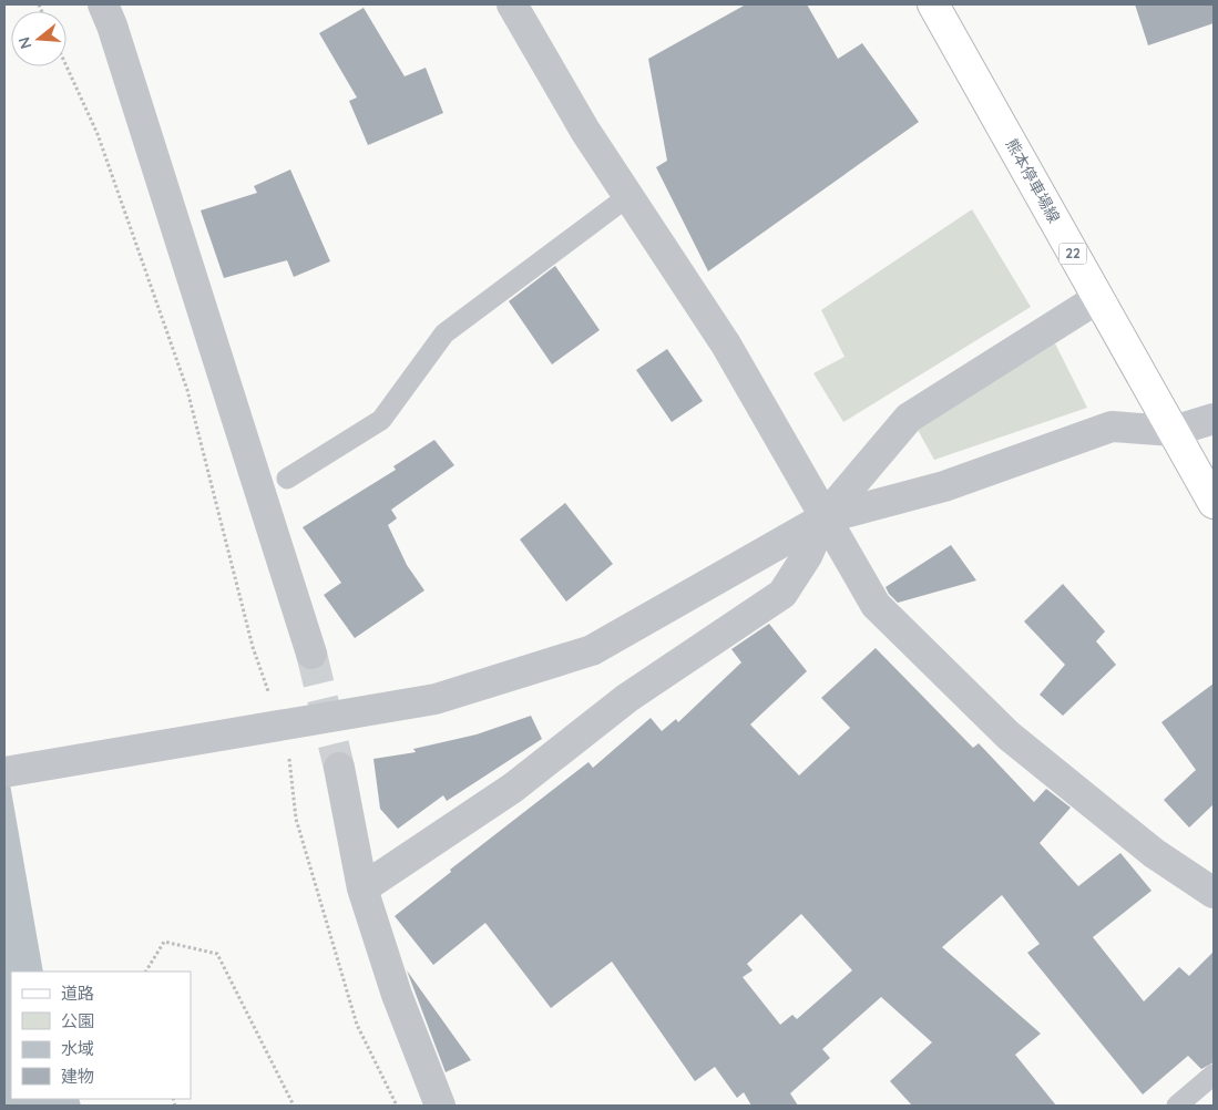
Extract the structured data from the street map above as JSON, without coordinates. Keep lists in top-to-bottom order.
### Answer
{
  "streets": {
    "main road": ["熊本停車場線", "22"]
  },
  "legend": [
    "道路",
    "公園",
    "水域",
    "建物"
  ],
  "north": "left"
}
